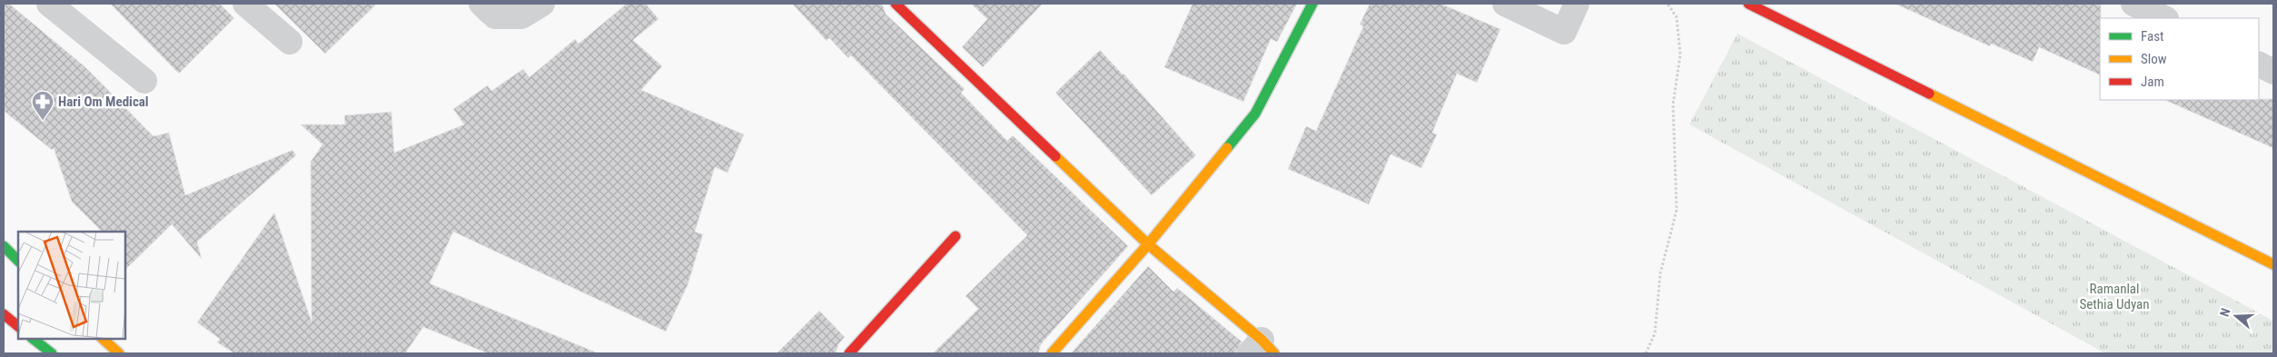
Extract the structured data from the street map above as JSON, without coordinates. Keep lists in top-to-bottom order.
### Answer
{
  "parks": ["Ramanlal Sethia Udyan"],
  "places": {
    "pharmacy": ["Hari Om Medical"]
  },
  "legend": ["Fast", "Slow", "Jam"],
  "north": "left"
}
